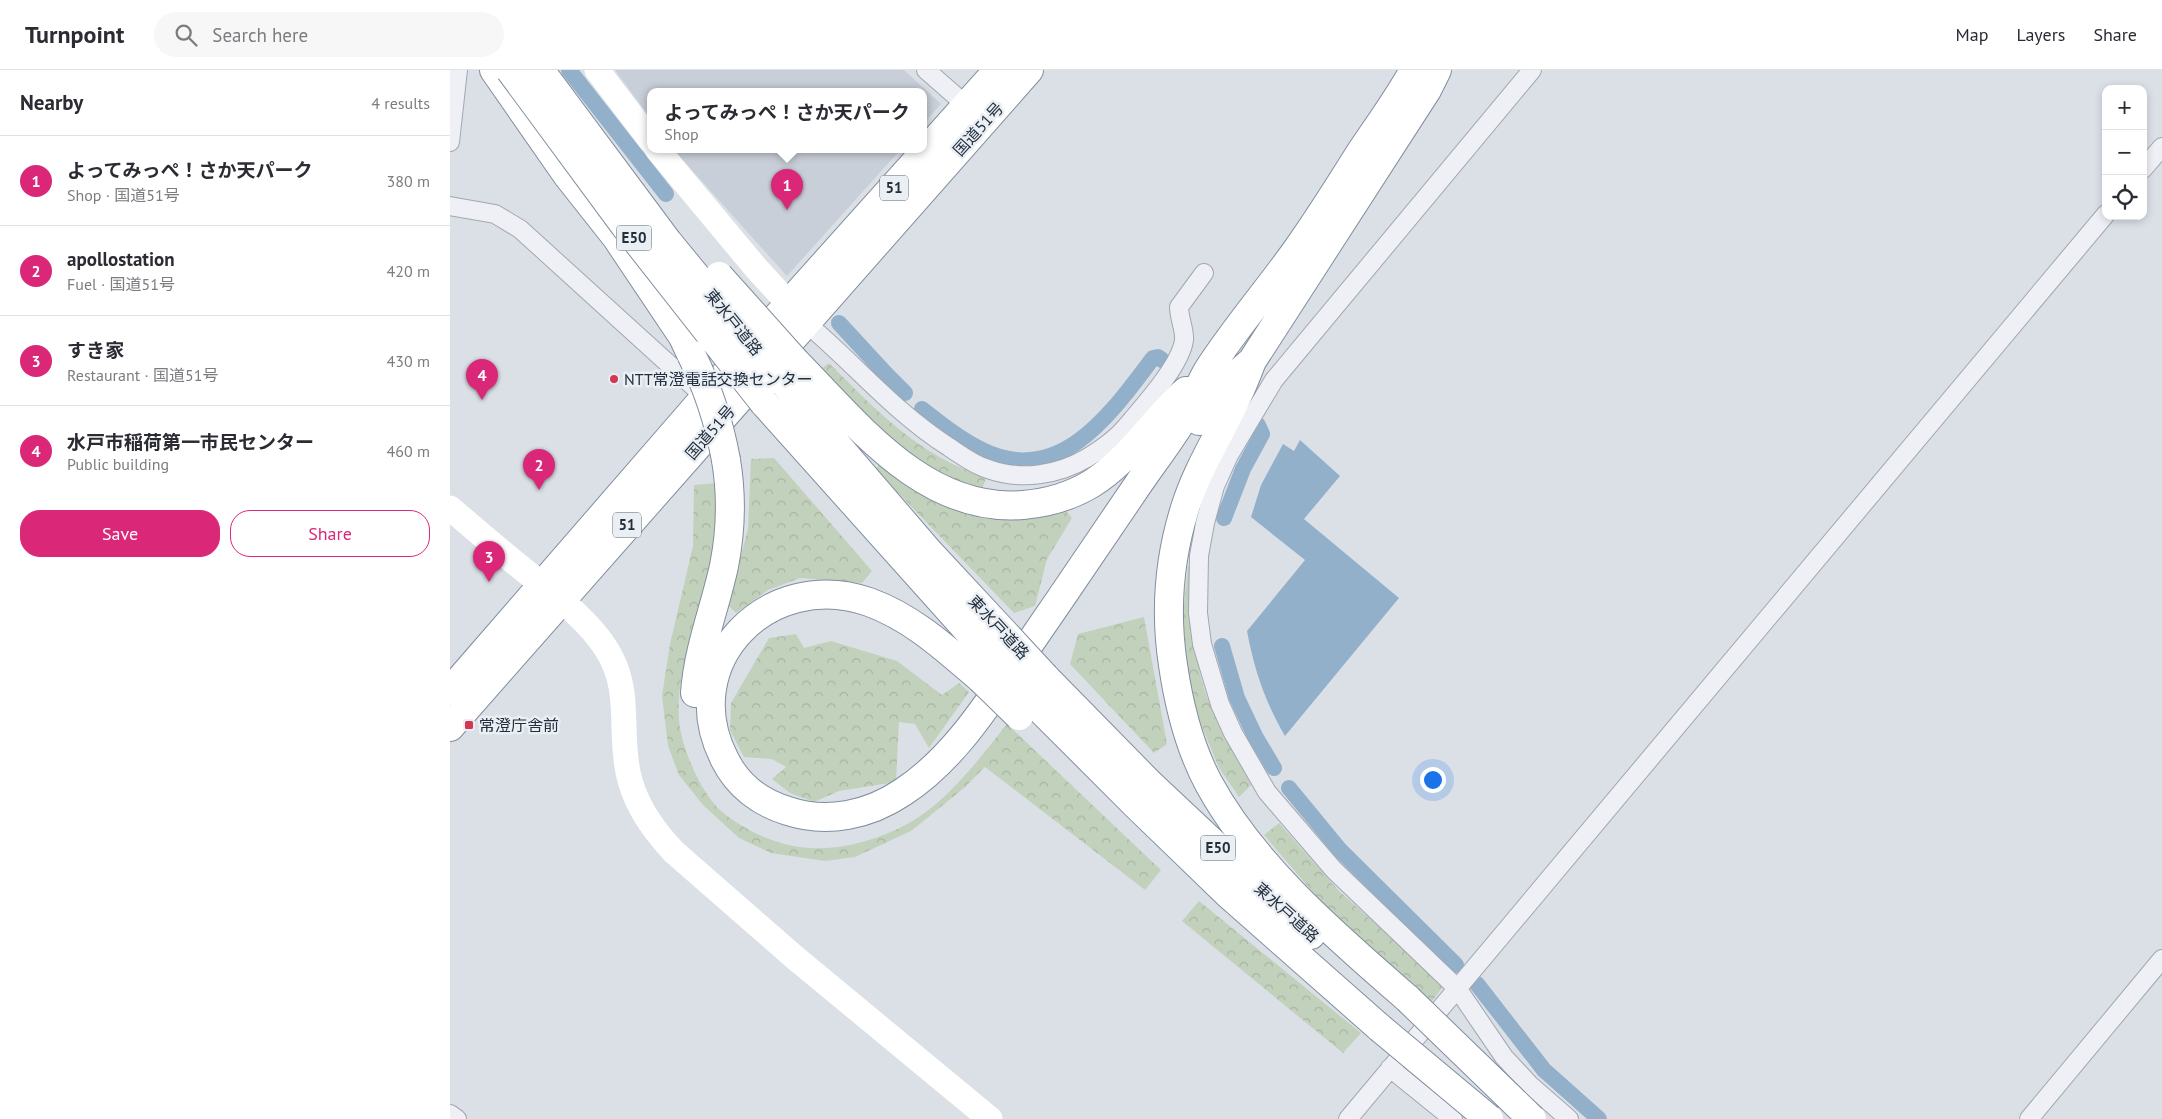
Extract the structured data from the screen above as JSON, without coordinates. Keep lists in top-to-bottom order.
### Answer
{
  "streets": {
    "highway": [
      "国道51号",
      "51",
      "E50",
      "東水戸道路"
    ]
  },
  "places": {
    "other": ["NTT常澄電話交換センター"],
    "transit": ["常澄庁舎前"]
  },
  "page": {
    "header": "Turnpoint",
    "search": "Search here",
    "nav": ["Map", "Layers", "Share"],
    "heading": ["Nearby", "4 results"],
    "map_buttons": ["+", "−"],
    "popup": ["よってみっぺ！さか天パーク", "Shop"],
    "list": [
      {
        "mark": "1",
        "name": "よってみっぺ！さか天パーク",
        "note": "Shop · 国道51号",
        "value": "380 m"
      },
      {
        "mark": "2",
        "name": "apollostation",
        "note": "Fuel · 国道51号",
        "value": "420 m"
      },
      {
        "mark": "3",
        "name": "すき家",
        "note": "Restaurant · 国道51号",
        "value": "430 m"
      },
      {
        "mark": "4",
        "name": "水戸市稲荷第一市民センター",
        "note": "Public building",
        "value": "460 m"
      }
    ],
    "pins": [
      "1",
      "4",
      "2",
      "3"
    ],
    "buttons": ["Save", "Share"]
  }
}
